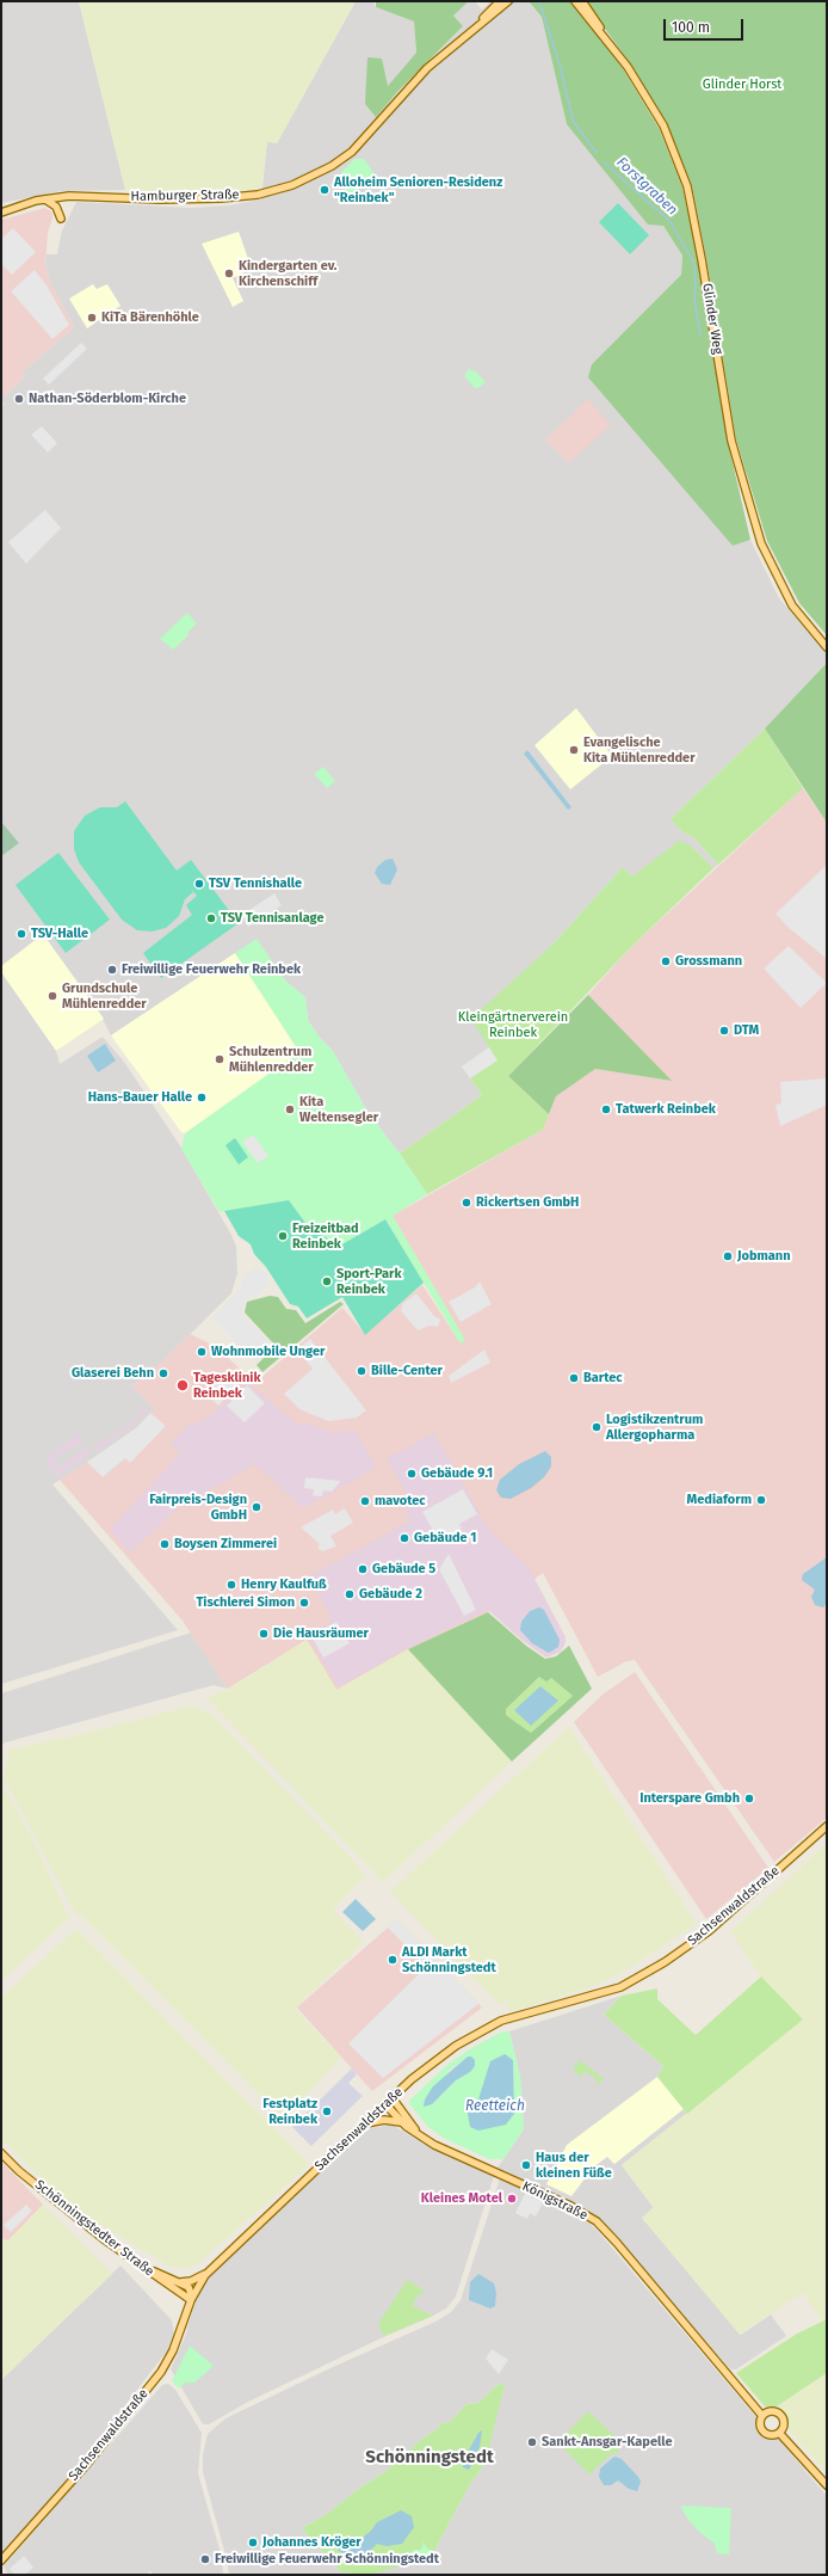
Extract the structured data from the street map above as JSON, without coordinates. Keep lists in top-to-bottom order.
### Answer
{
  "streets": {
    "main road": [
      "Hamburger Straße",
      "Glinder Weg",
      "Sachsenwaldstraße",
      "Königstraße",
      "Schönningstedter Straße"
    ]
  },
  "crossings": [
    ["Sachsenwaldstraße", "Königstraße"],
    ["Sachsenwaldstraße", "Schönningstedter Straße"]
  ],
  "districts": ["Schönningstedt"],
  "water": ["Forstgraben", "Reetteich"],
  "parks": ["Glinder Horst", "Kleingärtnerverein Reinbek"],
  "places": [
    "Alloheim Senioren-Residenz \"Reinbek\"",
    "Kindergarten ev. Kirchenschiff",
    "KiTa Bärenhöhle",
    "Nathan-Söderblom-Kirche",
    "Evangelische Kita Mühlenredder",
    "TSV Tennishalle",
    "TSV Tennisanlage",
    "TSV-Halle",
    "Grossmann",
    "Freiwillige Feuerwehr Reinbek",
    "Grundschule Mühlenredder",
    "DTM",
    "Schulzentrum Mühlenredder",
    "Hans-Bauer Halle",
    "Kita Weltensegler",
    "Tatwerk Reinbek",
    "Rickertsen GmbH",
    "Freizeitbad Reinbek",
    "Jobmann",
    "Sport-Park Reinbek",
    "Wohnmobile Unger",
    "Bille-Center",
    "Glaserei Behn",
    "Bartec",
    "Tagesklinik Reinbek",
    "Logistikzentrum Allergopharma",
    "Gebäude 9.1",
    "Mediaform",
    "mavotec",
    "Fairpreis-Design GmbH",
    "Gebäude 1",
    "Boysen Zimmerei",
    "Gebäude 5",
    "Henry Kaulfuß",
    "Gebäude 2",
    "Tischlerei Simon",
    "Die Hausräumer",
    "Interspare Gmbh",
    "ALDI Markt Schönningstedt",
    "Festplatz Reinbek",
    "Haus der kleinen Füße",
    "Kleines Motel",
    "Sankt-Ansgar-Kapelle",
    "Johannes Kröger",
    "Freiwillige Feuerwehr Schönningstedt"
  ],
  "scale_bar": "100 m"
}
